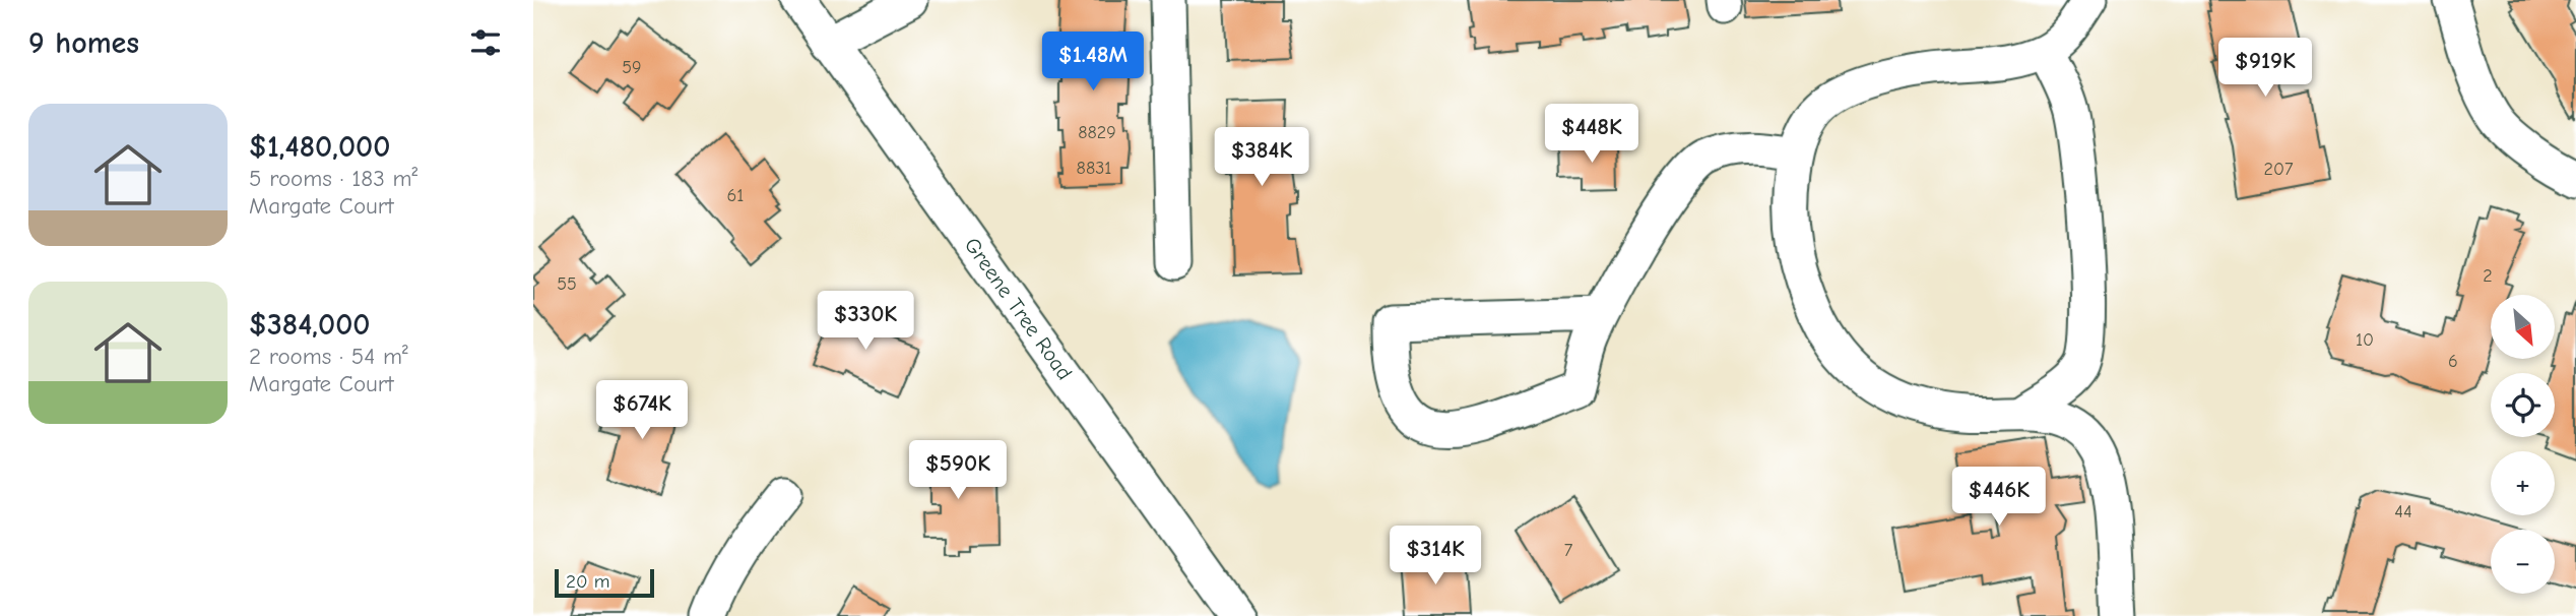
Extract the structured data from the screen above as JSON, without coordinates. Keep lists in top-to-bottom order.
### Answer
{
  "streets": {
    "street": ["Greene Tree Road"]
  },
  "house_numbers": [
    "59",
    "8829",
    "8831",
    "207",
    "61",
    "2",
    "55",
    "10",
    "6",
    "44",
    "7"
  ],
  "scale_bar": "20 m",
  "north": "bottom right",
  "page": {
    "heading": "9 homes",
    "price": [
      "$1.48M",
      "$919K",
      "$448K",
      "$384K",
      "$330K",
      "$674K",
      "$590K",
      "$446K",
      "$314K"
    ],
    "list": [
      {
        "name": "$1,480,000",
        "note": "5 rooms · 183 m² · Margate Court"
      },
      {
        "name": "$384,000",
        "note": "2 rooms · 54 m² · Margate Court"
      }
    ],
    "map_buttons": ["+", "−"],
    "scale": "20 m"
  }
}
